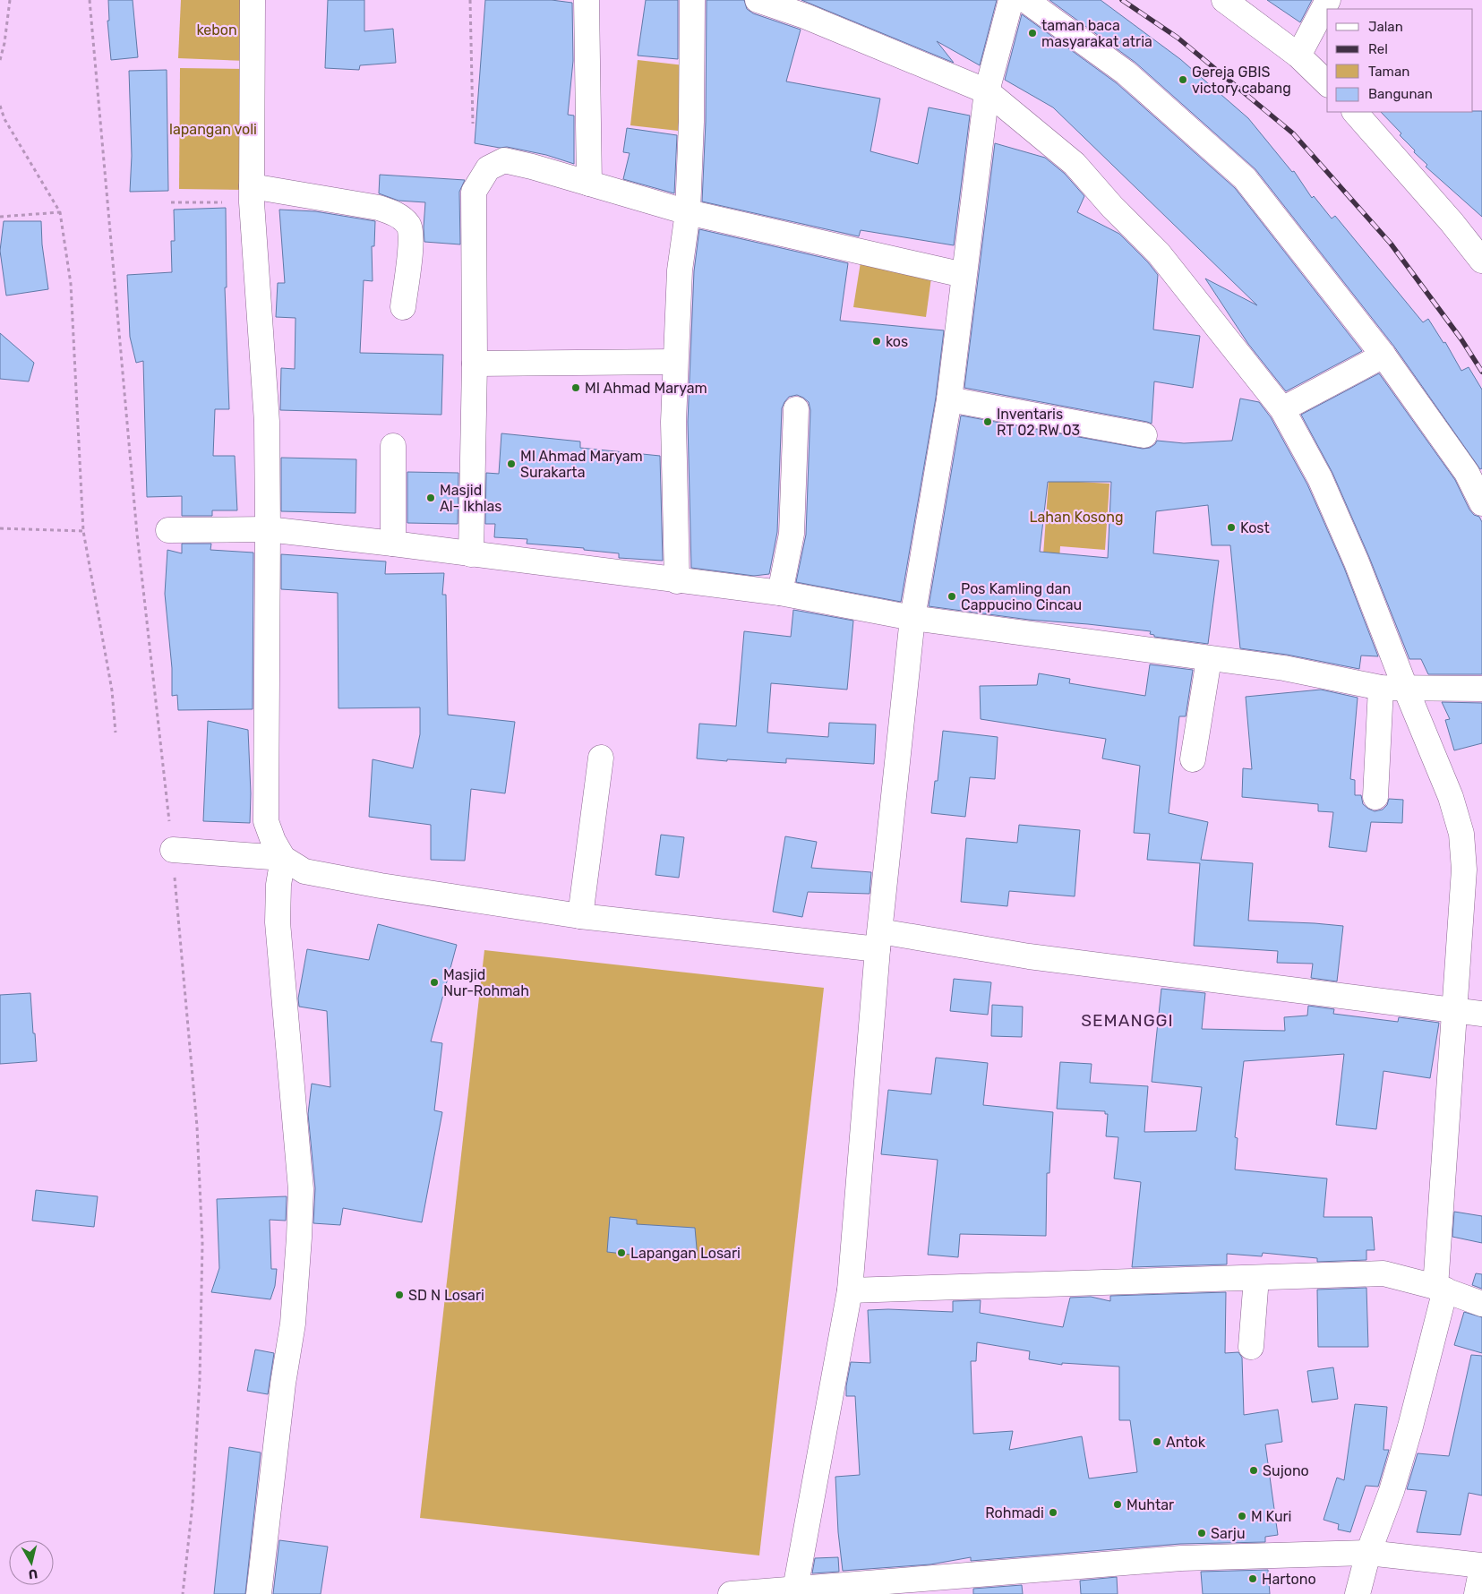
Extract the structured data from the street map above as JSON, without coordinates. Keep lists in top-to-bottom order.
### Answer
{
  "districts": ["SEMANGGI"],
  "parks": ["kebon", "lapangan voli", "Lahan Kosong"],
  "places": [
    "taman baca masyarakat atria",
    "Gereja GBIS victory cabang",
    "kos",
    "MI Ahmad Maryam",
    "Inventaris RT 02 RW 03",
    "MI Ahmad Maryam Surakarta",
    "Masjid Al- Ikhlas",
    "Kost",
    "Pos Kamling dan Cappucino Cincau",
    "Masjid Nur-Rohmah",
    "Lapangan Losari",
    "SD N Losari",
    "Antok",
    "Sujono",
    "Muhtar",
    "Rohmadi",
    "M Kuri",
    "Sarju",
    "Hartono"
  ],
  "legend": [
    "Jalan",
    "Rel",
    "Taman",
    "Bangunan"
  ],
  "north": "bottom"
}
